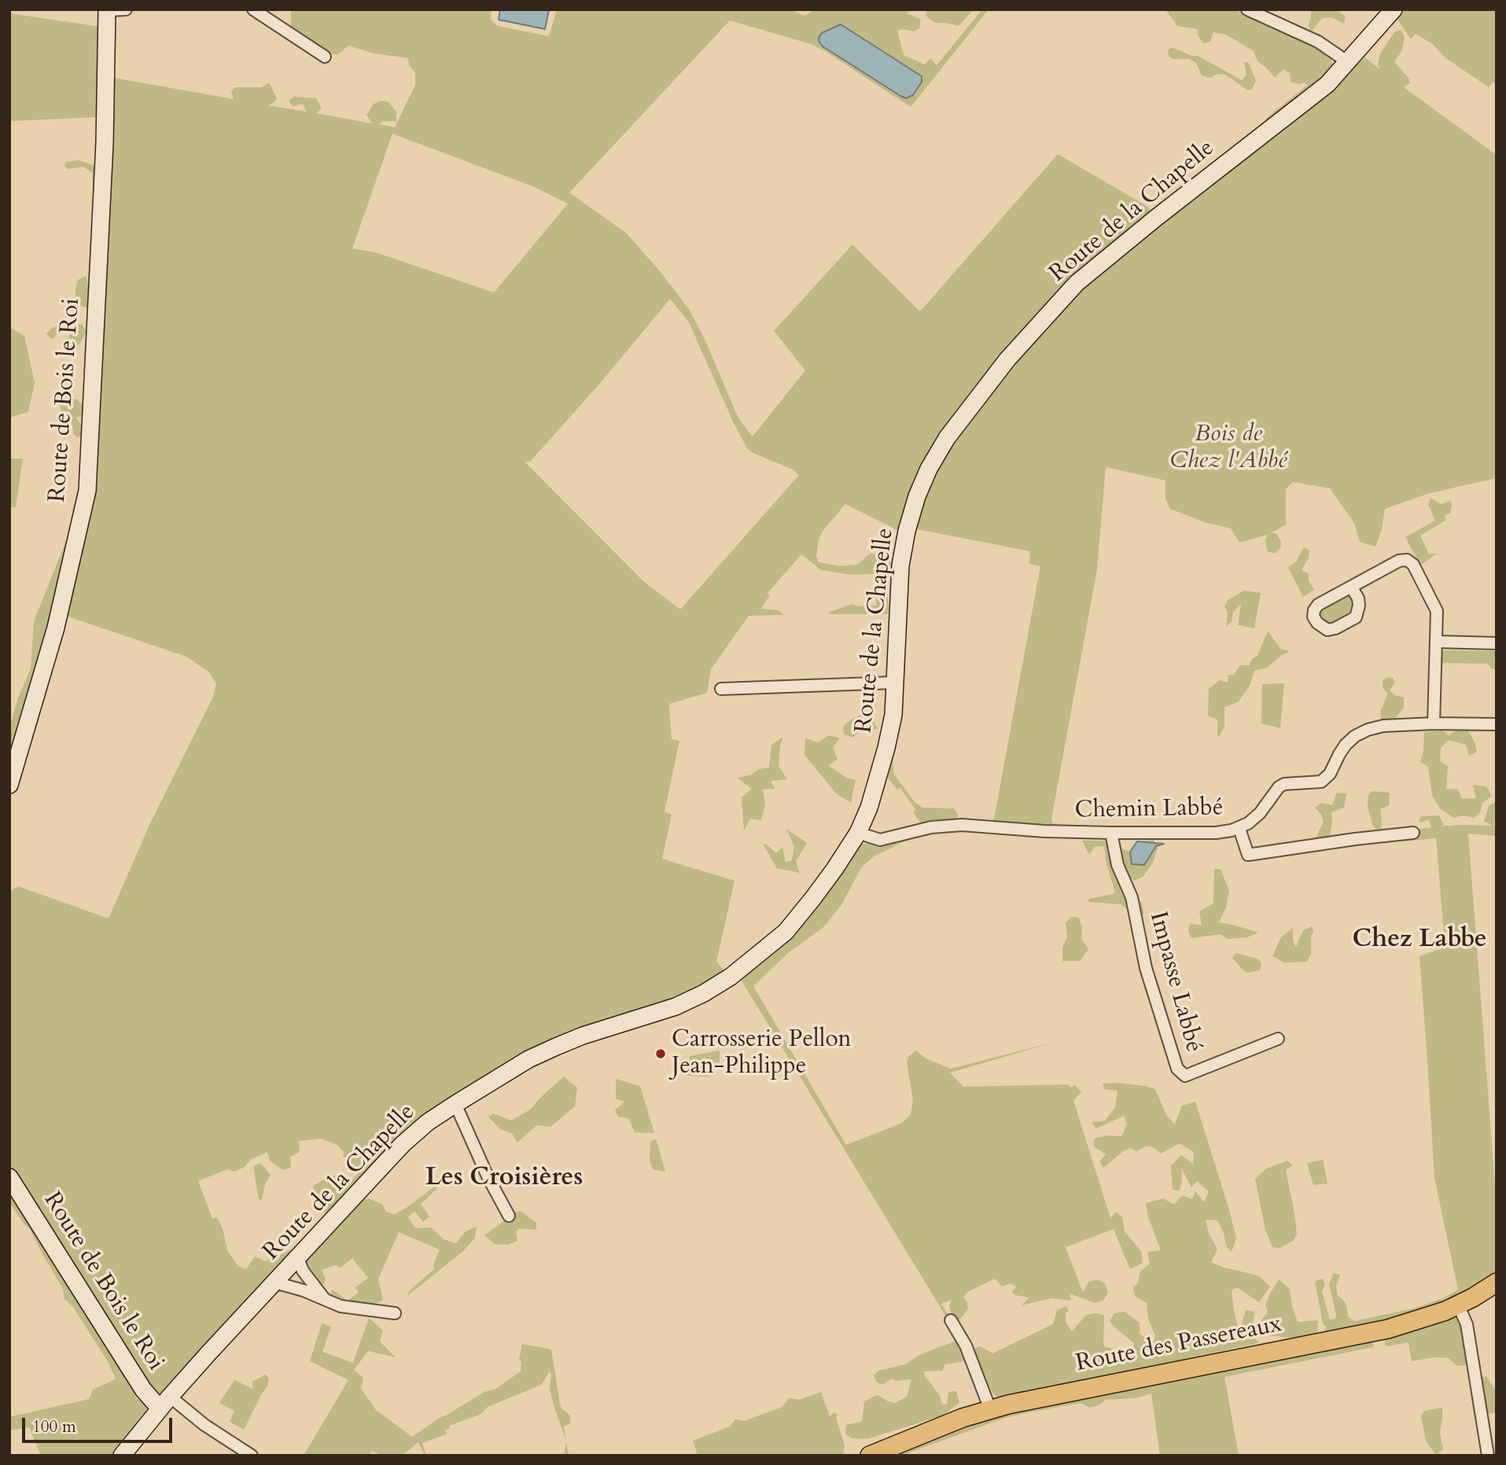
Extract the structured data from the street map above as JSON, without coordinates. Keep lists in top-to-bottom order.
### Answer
{
  "streets": {
    "main road": ["Route de la Chapelle", "Route de Bois le Roi", "Route des Passereaux"],
    "street": ["Chemin Labbé", "Impasse Labbé"]
  },
  "crossings": [
    ["Route de la Chapelle", "Route de Bois le Roi"],
    ["Route de la Chapelle", "Chemin Labbé"],
    ["Chemin Labbé", "Impasse Labbé"]
  ],
  "districts": ["Chez Labbe", "Les Croisières"],
  "parks": ["Bois de Chez l'Abbé"],
  "places": ["Carrosserie Pellon Jean-Philippe"],
  "scale_bar": "100 m"
}
